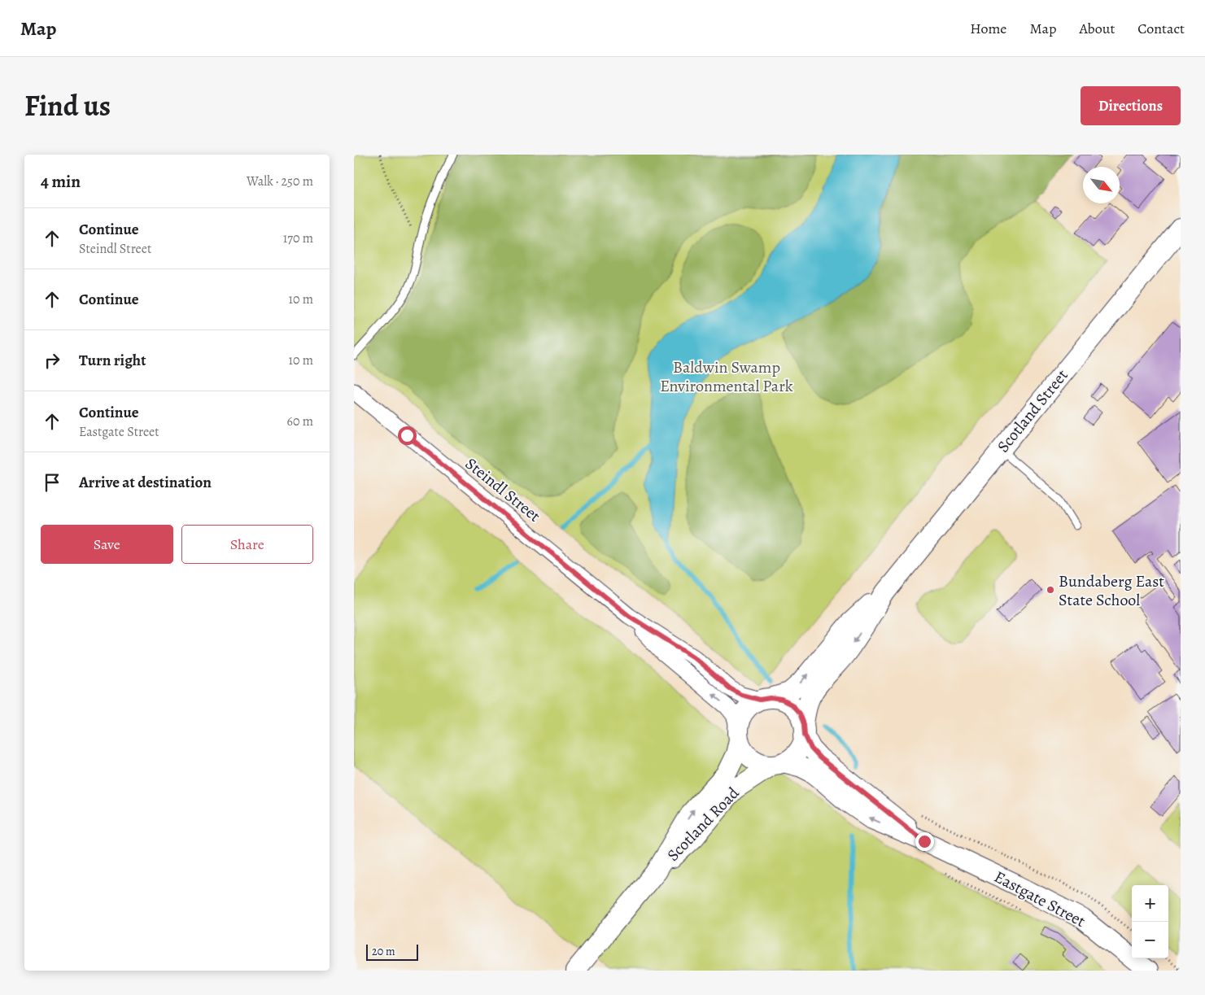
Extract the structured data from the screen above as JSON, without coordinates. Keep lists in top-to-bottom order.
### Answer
{
  "streets": {
    "street": [
      "Scotland Street",
      "Steindl Street",
      "Scotland Road",
      "Eastgate Street"
    ]
  },
  "crossings": [
    ["Scotland Street", "Steindl Street"],
    ["Scotland Street", "Scotland Road"],
    ["Scotland Street", "Eastgate Street"],
    ["Steindl Street", "Scotland Road"],
    ["Steindl Street", "Eastgate Street"],
    ["Scotland Road", "Eastgate Street"]
  ],
  "parks": ["Baldwin Swamp Environmental Park"],
  "places": ["Bundaberg East State School"],
  "scale_bar": "20 m",
  "north": "bottom right",
  "page": {
    "header": "Map",
    "nav": [
      "Home",
      "Map",
      "About",
      "Contact"
    ],
    "title": "Find us",
    "buttons": [
      "Directions",
      ["Save", "Share"]
    ],
    "heading": ["4 min", "Walk · 250 m"],
    "list": [
      ["Continue", "Steindl Street", "170 m"],
      ["Continue", "10 m"],
      ["Turn right", "10 m"],
      ["Continue", "Eastgate Street", "60 m"],
      "Arrive at destination"
    ],
    "map_buttons": ["+", "−"],
    "scale": "20 m"
  }
}
